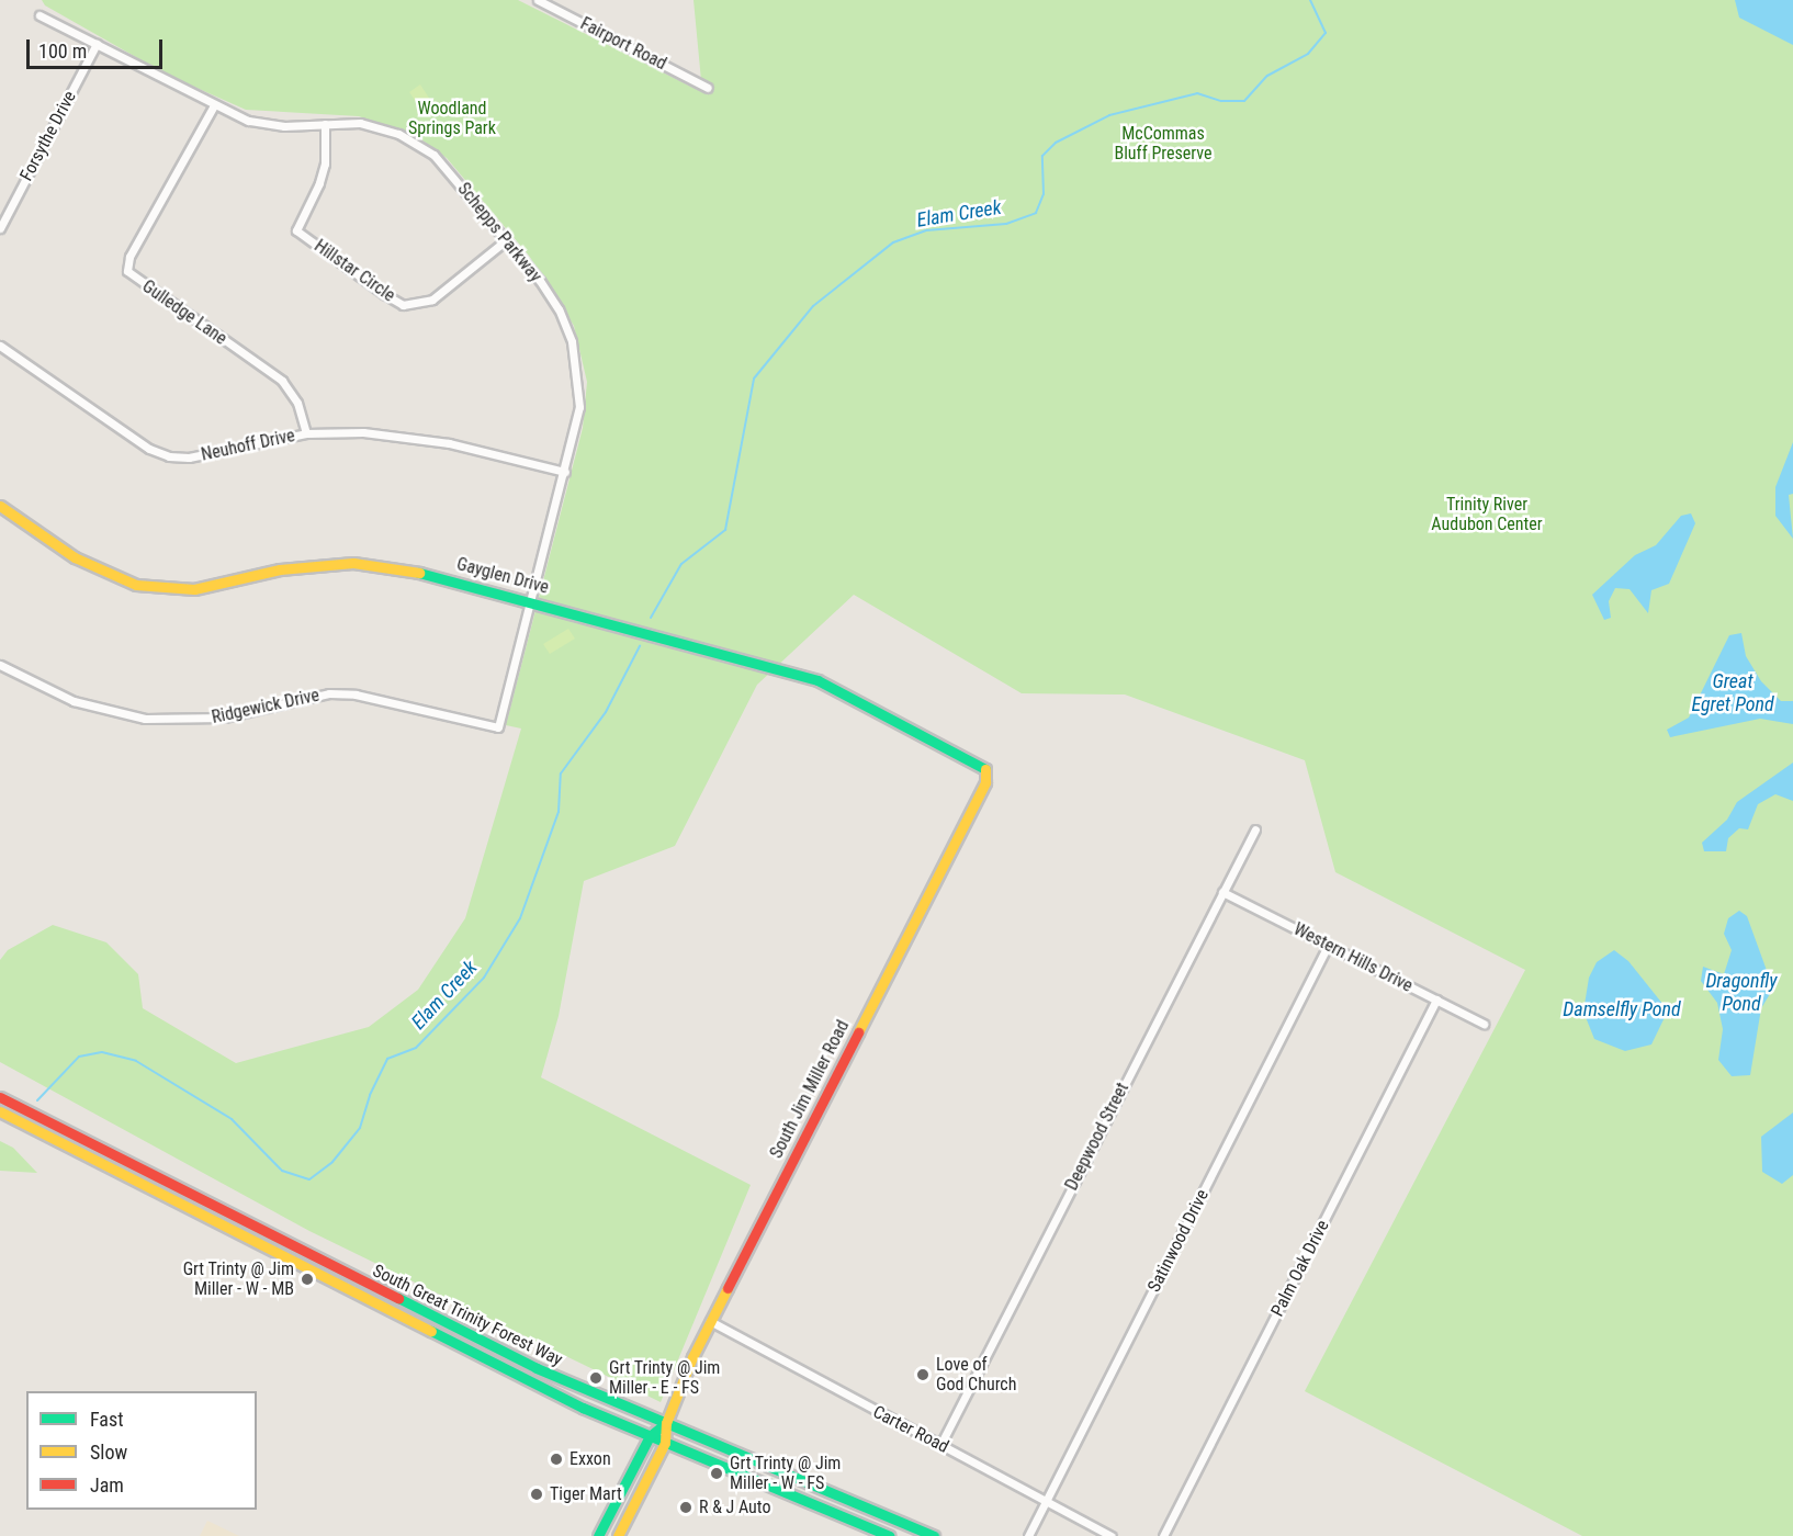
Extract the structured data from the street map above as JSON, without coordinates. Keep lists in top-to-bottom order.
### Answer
{
  "streets": {
    "main road": ["Gayglen Drive", "South Jim Miller Road", "South Great Trinity Forest Way"],
    "street": [
      "Fairport Road",
      "Forsythe Drive",
      "Schepps Parkway",
      "Hillstar Circle",
      "Gulledge Lane",
      "Neuhoff Drive",
      "Ridgewick Drive",
      "Western Hills Drive",
      "Deepwood Street",
      "Satinwood Drive",
      "Palm Oak Drive",
      "Carter Road"
    ]
  },
  "crossings": [
    ["Forsythe Drive", "Schepps Parkway"],
    ["Schepps Parkway", "Hillstar Circle"],
    ["Schepps Parkway", "Gulledge Lane"],
    ["Schepps Parkway", "Neuhoff Drive"],
    ["Schepps Parkway", "Gayglen Drive"],
    ["Schepps Parkway", "Ridgewick Drive"],
    ["Gulledge Lane", "Neuhoff Drive"],
    ["Gayglen Drive", "South Jim Miller Road"],
    ["Western Hills Drive", "Deepwood Street"],
    ["Western Hills Drive", "Satinwood Drive"],
    ["Western Hills Drive", "Palm Oak Drive"],
    ["South Jim Miller Road", "South Great Trinity Forest Way"],
    ["South Jim Miller Road", "Carter Road"],
    ["Deepwood Street", "Carter Road"],
    ["Satinwood Drive", "Carter Road"]
  ],
  "water": [
    "Elam Creek",
    "Great Egret Pond",
    "Dragonfly Pond",
    "Damselfly Pond"
  ],
  "parks": ["Woodland Springs Park", "McCommas Bluff Preserve", "Trinity River Audubon Center"],
  "places": [
    "Grt Trinty @ Jim Miller - W - MB",
    "Love of God Church",
    "Grt Trinty @ Jim Miller - E - FS",
    "Exxon",
    "Grt Trinty @ Jim Miller - W - FS",
    "Tiger Mart",
    "R & J Auto"
  ],
  "legend": ["Fast", "Slow", "Jam"],
  "scale_bar": "100 m"
}
